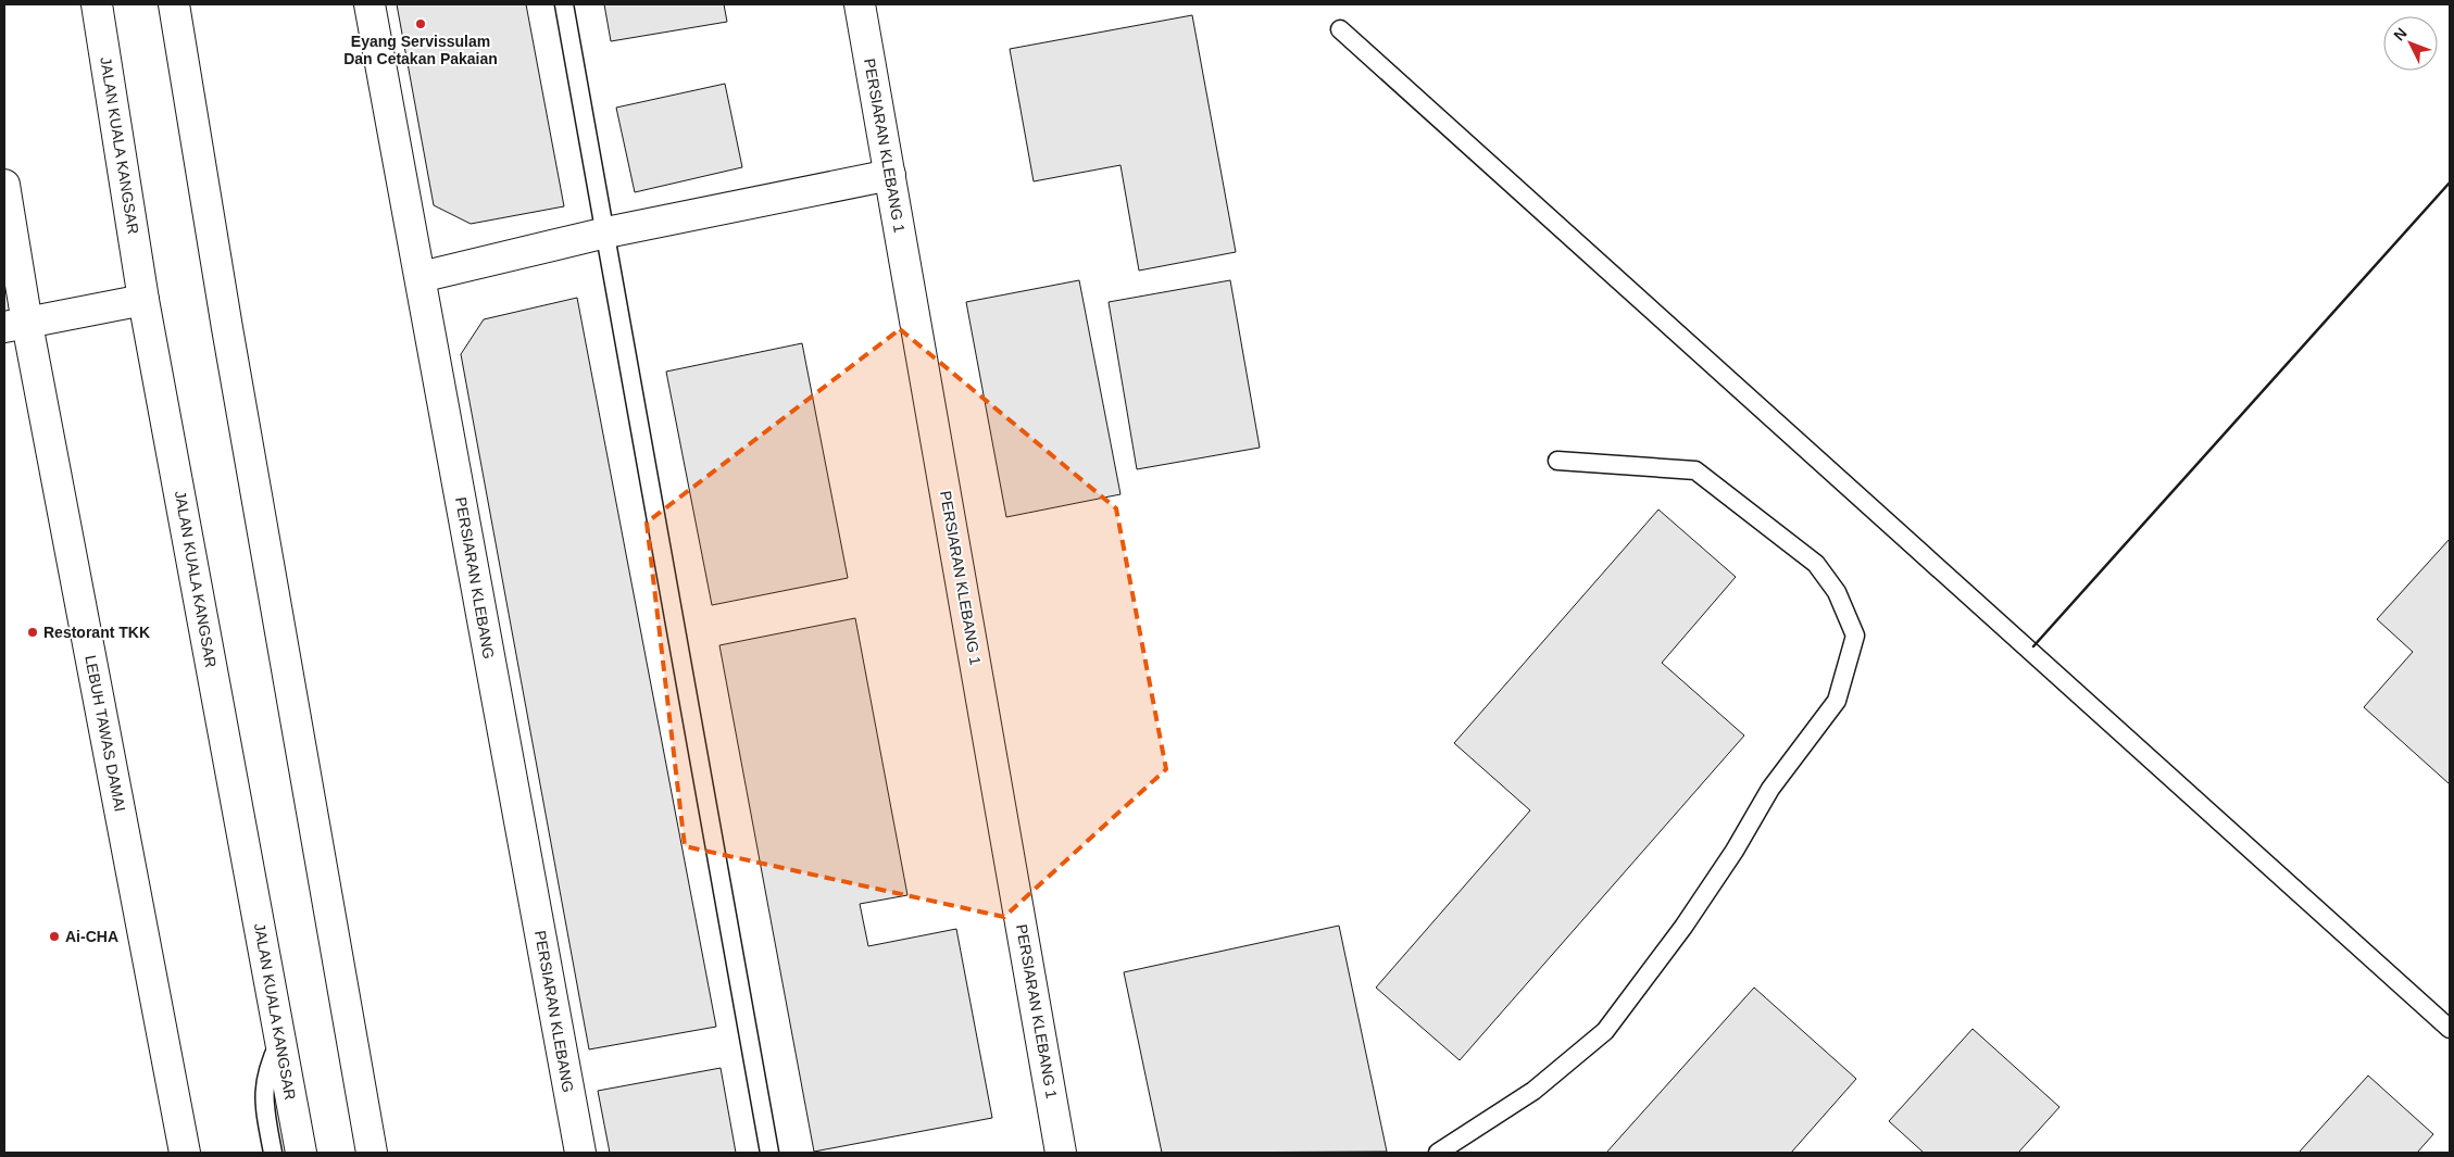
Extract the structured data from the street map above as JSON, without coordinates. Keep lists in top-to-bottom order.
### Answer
{
  "streets": {
    "main road": [
      "JALAN KUALA KANGSAR",
      "PERSIARAN KLEBANG 1",
      "PERSIARAN KLEBANG",
      "LEBUH TAWAS DAMAI"
    ]
  },
  "places": ["Eyang Servissulam Dan Cetakan Pakaian", "Restorant TKK", "Ai-CHA"],
  "north": "top left"
}
